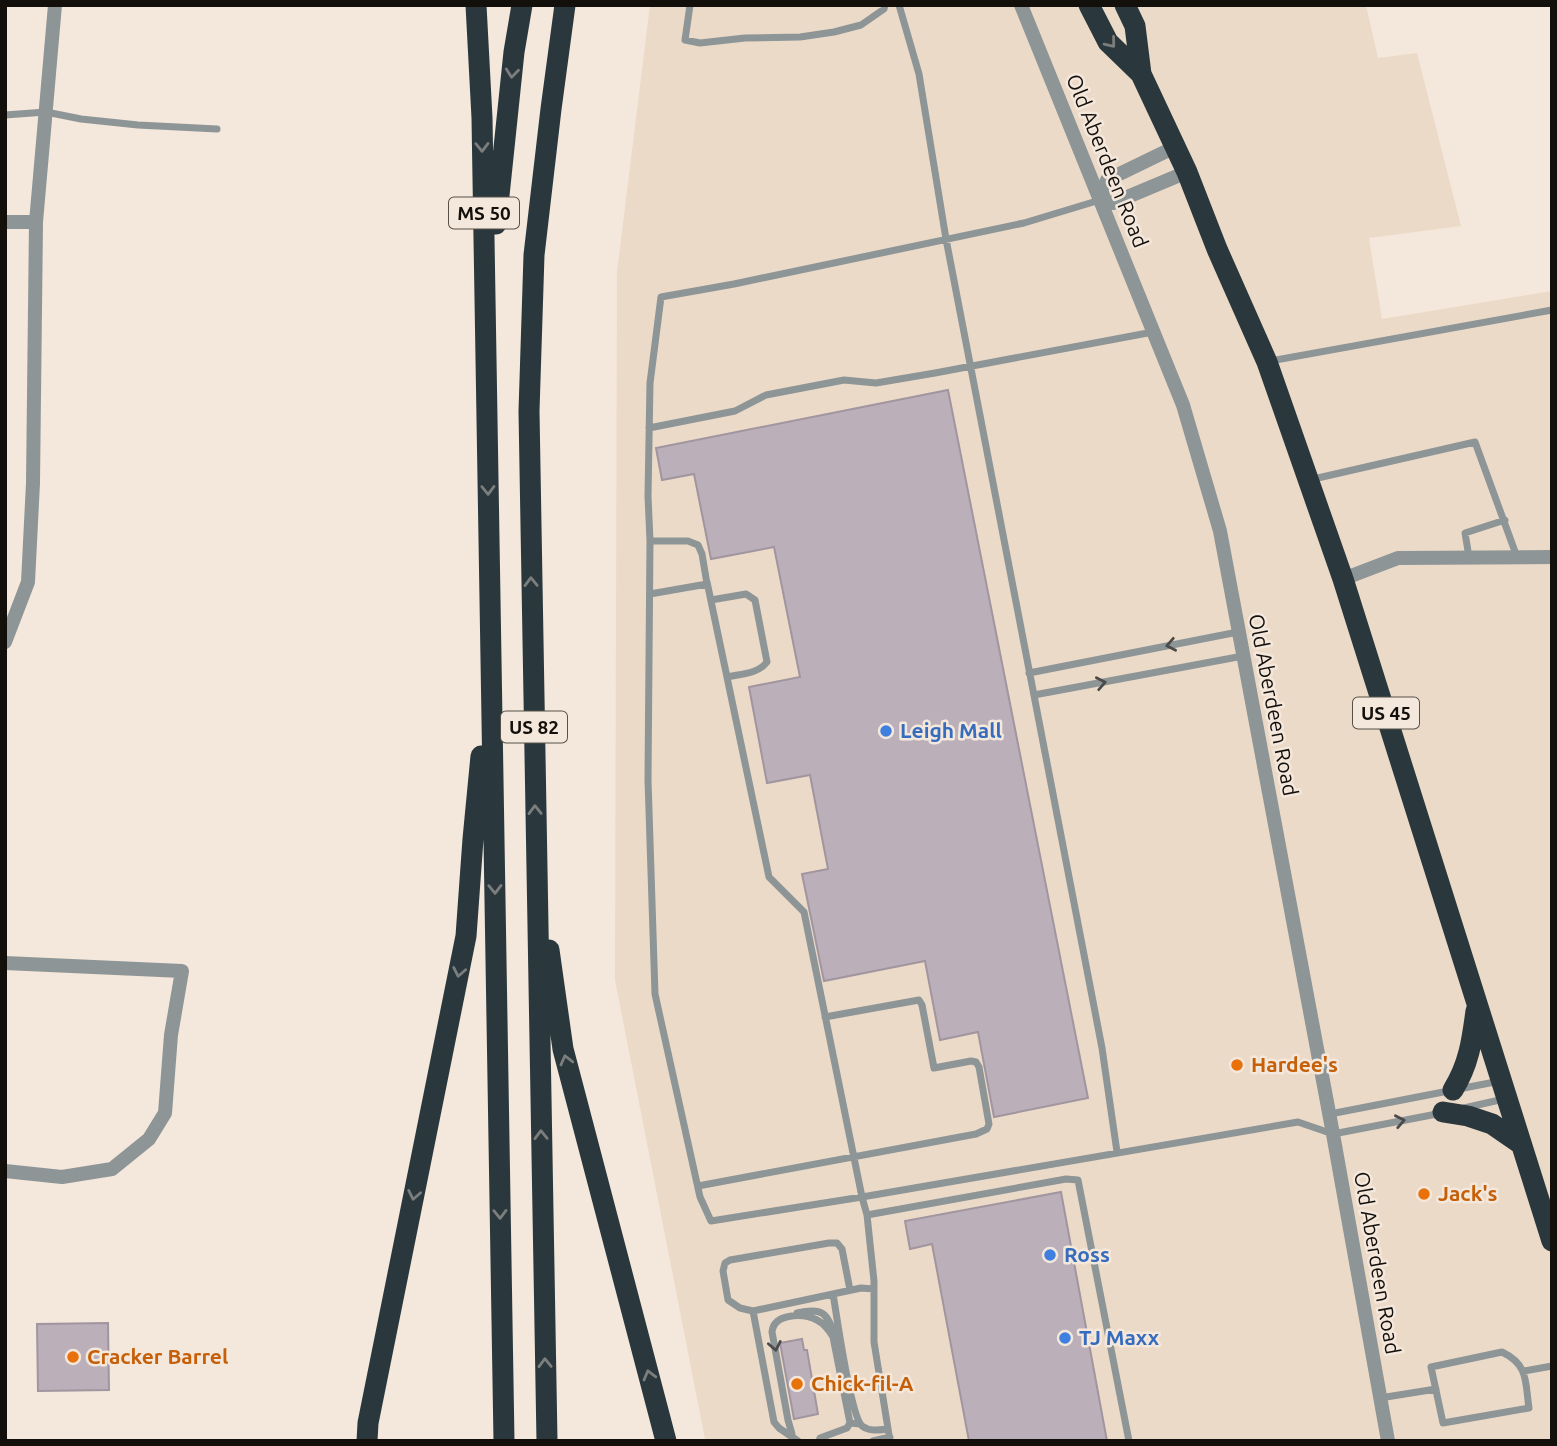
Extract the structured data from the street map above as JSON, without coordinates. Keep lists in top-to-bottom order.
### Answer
{
  "streets": {
    "highway": ["MS 50", "US 45", "US 82"],
    "street": ["Old Aberdeen Road"]
  },
  "crossings": [
    ["MS 50", "US 82"]
  ],
  "places": [
    "Leigh Mall",
    "Hardee's",
    "Jack's",
    "Ross",
    "TJ Maxx",
    "Cracker Barrel",
    "Chick-fil-A"
  ]
}
